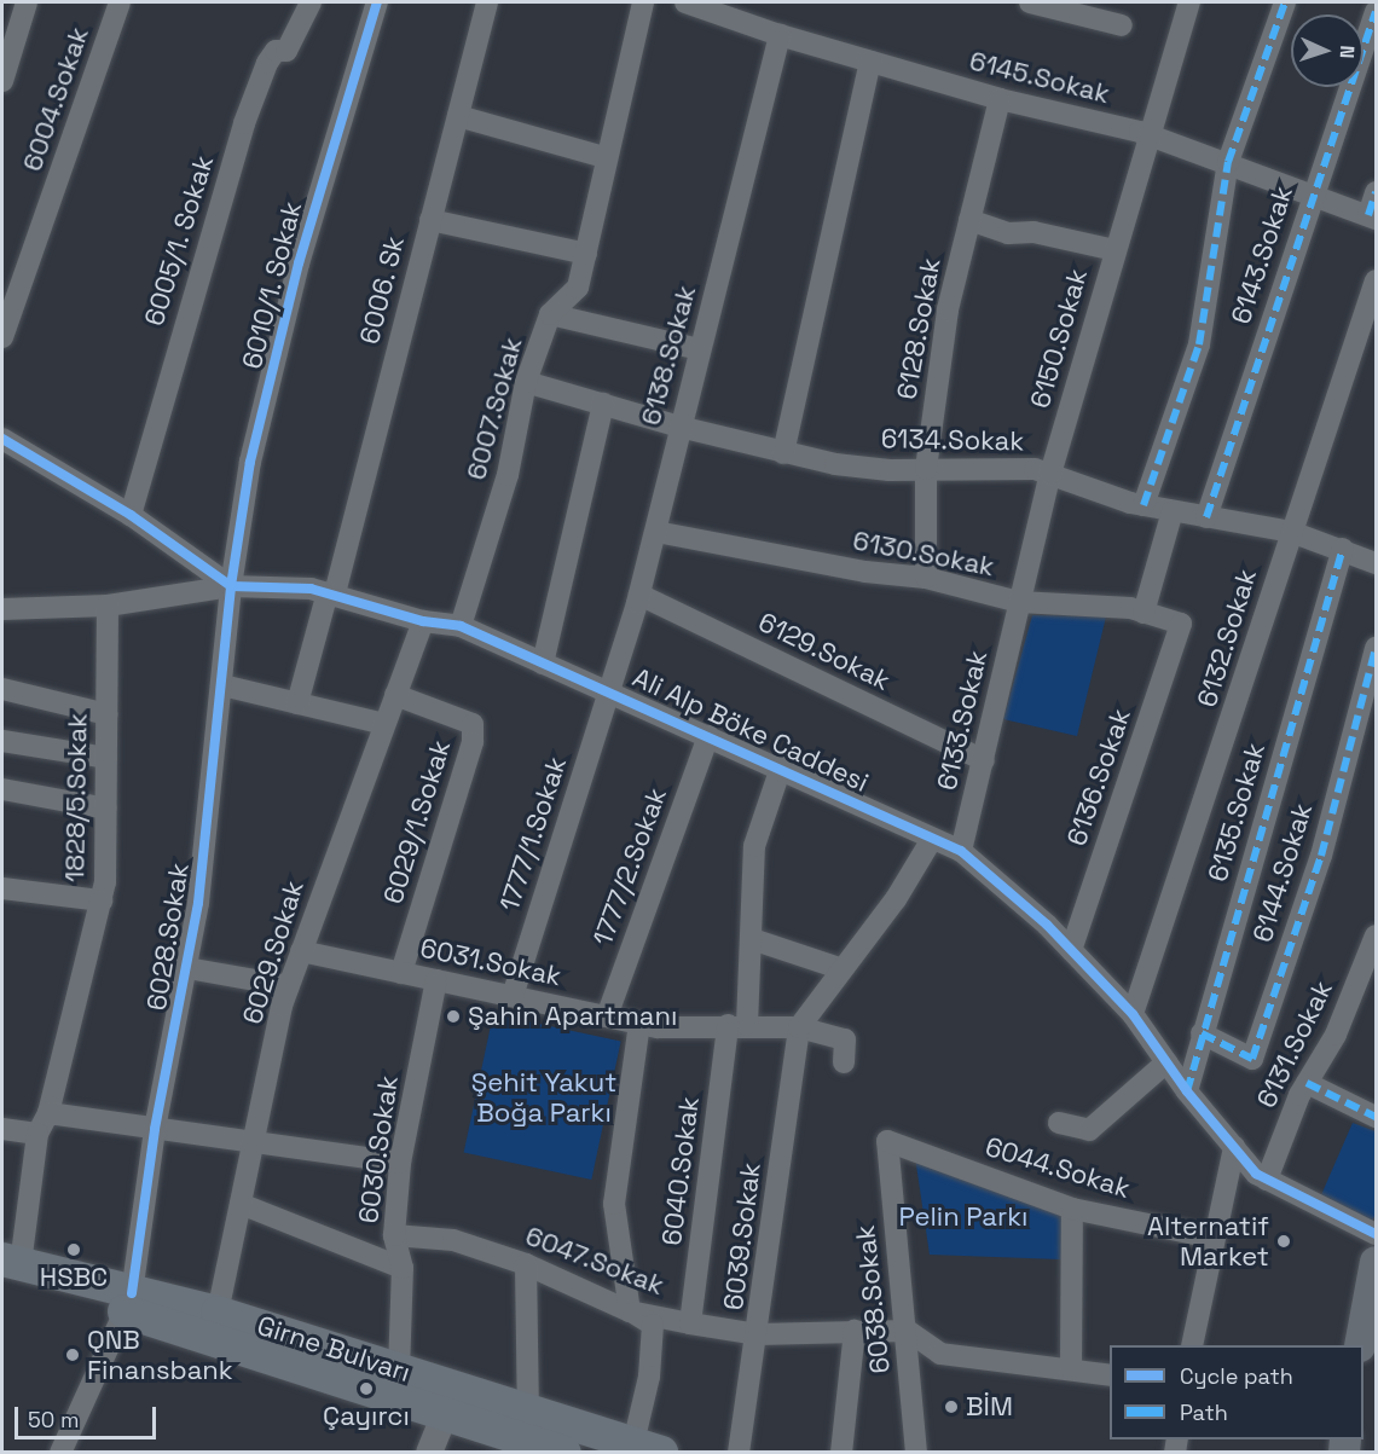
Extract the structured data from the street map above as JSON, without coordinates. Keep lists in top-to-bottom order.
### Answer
{
  "streets": {
    "main road": ["Girne Bulvarı"],
    "street": [
      "6145.Sokak",
      "6004.Sokak",
      "6005/1. Sokak",
      "6143.Sokak",
      "6010/1. Sokak",
      "6006. Sk",
      "6128.Sokak",
      "6150.Sokak",
      "6138.Sokak",
      "6007.Sokak",
      "6134.Sokak",
      "6130.Sokak",
      "6132.Sokak",
      "6129.Sokak",
      "6133.Sokak",
      "Ali Alp Böke Caddesi",
      "6136.Sokak",
      "1828/5.Sokak",
      "6135.Sokak",
      "6029/1.Sokak",
      "1777/1.Sokak",
      "1777/2.Sokak",
      "6144.Sokak",
      "6028.Sokak",
      "6029.Sokak",
      "6031.Sokak",
      "6131.Sokak",
      "6030.Sokak",
      "6044.Sokak",
      "6040.Sokak",
      "6039.Sokak",
      "6047.Sokak",
      "6038.Sokak"
    ]
  },
  "crossings": [
    ["6145.Sokak", "6143.Sokak"],
    ["6145.Sokak", "6128.Sokak"],
    ["6145.Sokak", "6150.Sokak"],
    ["6145.Sokak", "6138.Sokak"],
    ["6143.Sokak", "6134.Sokak"],
    ["6010/1. Sokak", "Ali Alp Böke Caddesi"],
    ["6010/1. Sokak", "6028.Sokak"],
    ["6006. Sk", "Ali Alp Böke Caddesi"],
    ["6128.Sokak", "6134.Sokak"],
    ["6128.Sokak", "6130.Sokak"],
    ["6150.Sokak", "6134.Sokak"],
    ["6150.Sokak", "6130.Sokak"],
    ["6150.Sokak", "6133.Sokak"],
    ["6138.Sokak", "6134.Sokak"],
    ["6138.Sokak", "6130.Sokak"],
    ["6138.Sokak", "6129.Sokak"],
    ["6138.Sokak", "Ali Alp Böke Caddesi"],
    ["6138.Sokak", "1777/1.Sokak"],
    ["6007.Sokak", "6134.Sokak"],
    ["6007.Sokak", "Ali Alp Böke Caddesi"],
    ["6134.Sokak", "6132.Sokak"],
    ["6134.Sokak", "6135.Sokak"],
    ["6130.Sokak", "6133.Sokak"],
    ["6130.Sokak", "6136.Sokak"],
    ["6132.Sokak", "Ali Alp Böke Caddesi"],
    ["6129.Sokak", "6133.Sokak"],
    ["6133.Sokak", "Ali Alp Böke Caddesi"],
    ["Ali Alp Böke Caddesi", "6136.Sokak"],
    ["Ali Alp Böke Caddesi", "1828/5.Sokak"],
    ["Ali Alp Böke Caddesi", "6135.Sokak"],
    ["Ali Alp Böke Caddesi", "1777/1.Sokak"],
    ["Ali Alp Böke Caddesi", "1777/2.Sokak"],
    ["Ali Alp Böke Caddesi", "6028.Sokak"],
    ["Ali Alp Böke Caddesi", "6029.Sokak"],
    ["Ali Alp Böke Caddesi", "6131.Sokak"],
    ["Ali Alp Böke Caddesi", "6040.Sokak"],
    ["Ali Alp Böke Caddesi", "6039.Sokak"],
    ["6135.Sokak", "6144.Sokak"],
    ["6029/1.Sokak", "6029.Sokak"],
    ["6029/1.Sokak", "6031.Sokak"],
    ["1777/1.Sokak", "6031.Sokak"],
    ["1777/2.Sokak", "6031.Sokak"],
    ["6028.Sokak", "Girne Bulvarı"],
    ["6029.Sokak", "6031.Sokak"],
    ["6029.Sokak", "Girne Bulvarı"],
    ["6031.Sokak", "6030.Sokak"],
    ["6031.Sokak", "6040.Sokak"],
    ["6031.Sokak", "6039.Sokak"],
    ["6030.Sokak", "6047.Sokak"],
    ["6030.Sokak", "Girne Bulvarı"],
    ["6044.Sokak", "6038.Sokak"],
    ["6040.Sokak", "6047.Sokak"],
    ["6039.Sokak", "6047.Sokak"],
    ["6047.Sokak", "6038.Sokak"]
  ],
  "parks": ["Şehit Yakut Boğa Parkı", "Pelin Parkı"],
  "places": [
    "Şahin Apartmanı",
    "Alternatif Market",
    "HSBC",
    "QNB Finansbank",
    "Çayırcı",
    "BİM"
  ],
  "legend": ["Cycle path", "Path"],
  "scale_bar": "50 m",
  "north": "right"
}
